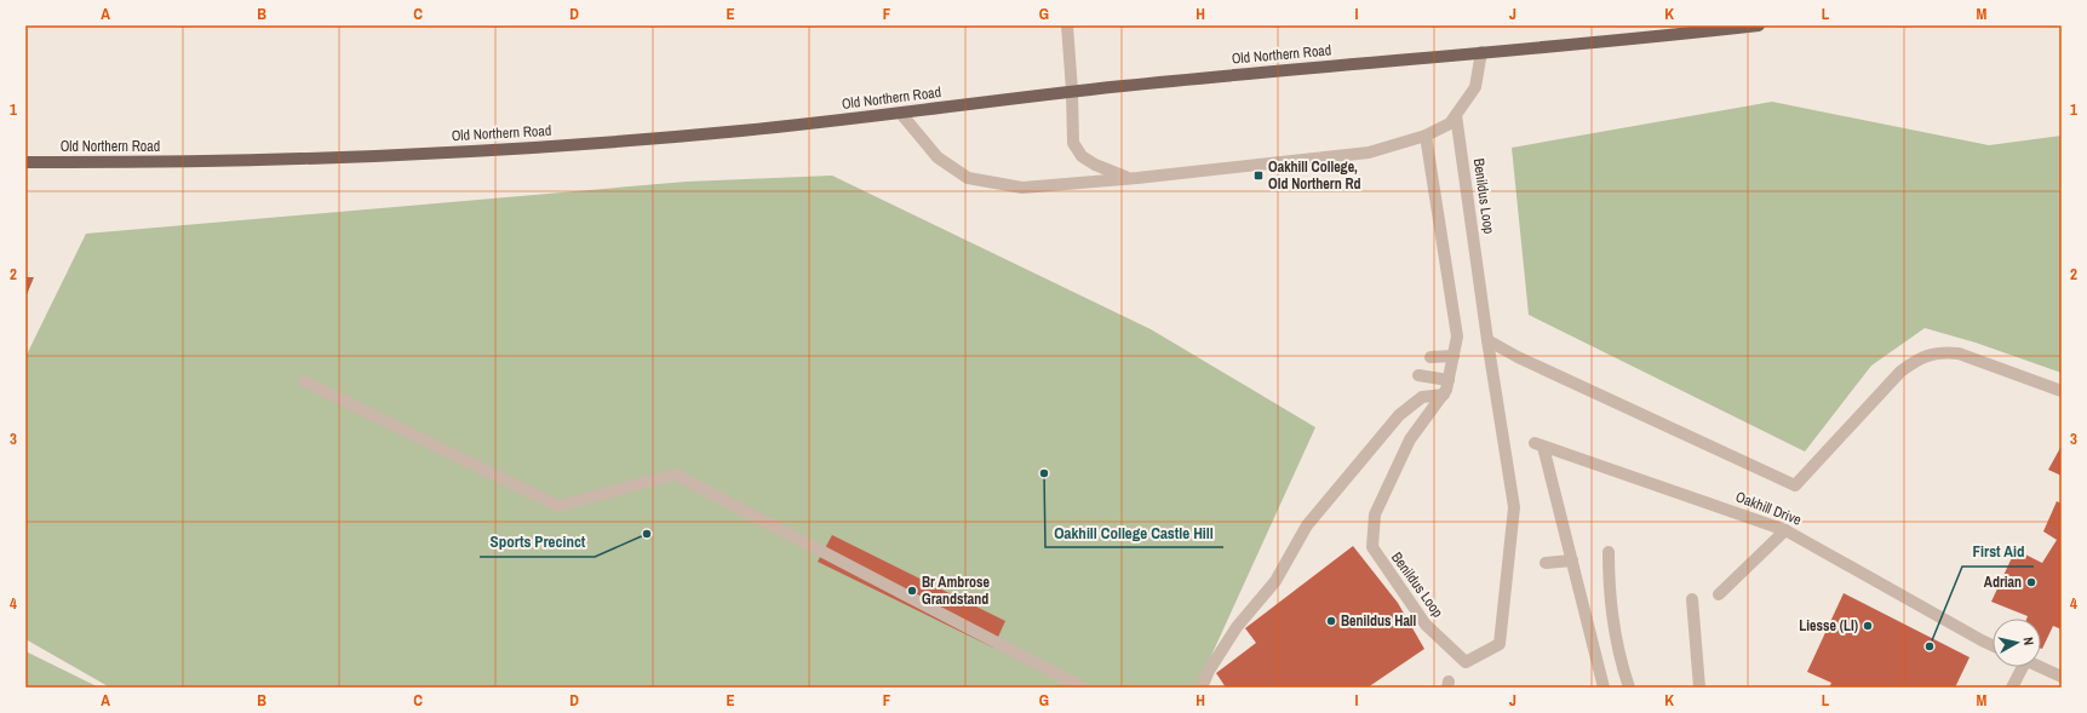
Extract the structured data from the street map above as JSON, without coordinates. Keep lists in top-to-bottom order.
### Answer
{
  "streets": {
    "main road": ["Old Northern Road"],
    "street": ["Benildus Loop", "Oakhill Drive"]
  },
  "places": {
    "transit": ["Oakhill College, Old Northern Rd"],
    "other": [
      "Oakhill College Castle Hill",
      "Sports Precinct",
      "Adrian",
      "Br Ambrose Grandstand",
      "Benildus Hall",
      "Liesse (LI)",
      "First Aid"
    ]
  },
  "north": "right",
  "grid": {
    "columns": [
      "A",
      "B",
      "C",
      "D",
      "E",
      "F",
      "G",
      "H",
      "I",
      "J",
      "K",
      "L",
      "M"
    ],
    "rows": [
      "1",
      "2",
      "3",
      "4"
    ]
  }
}
